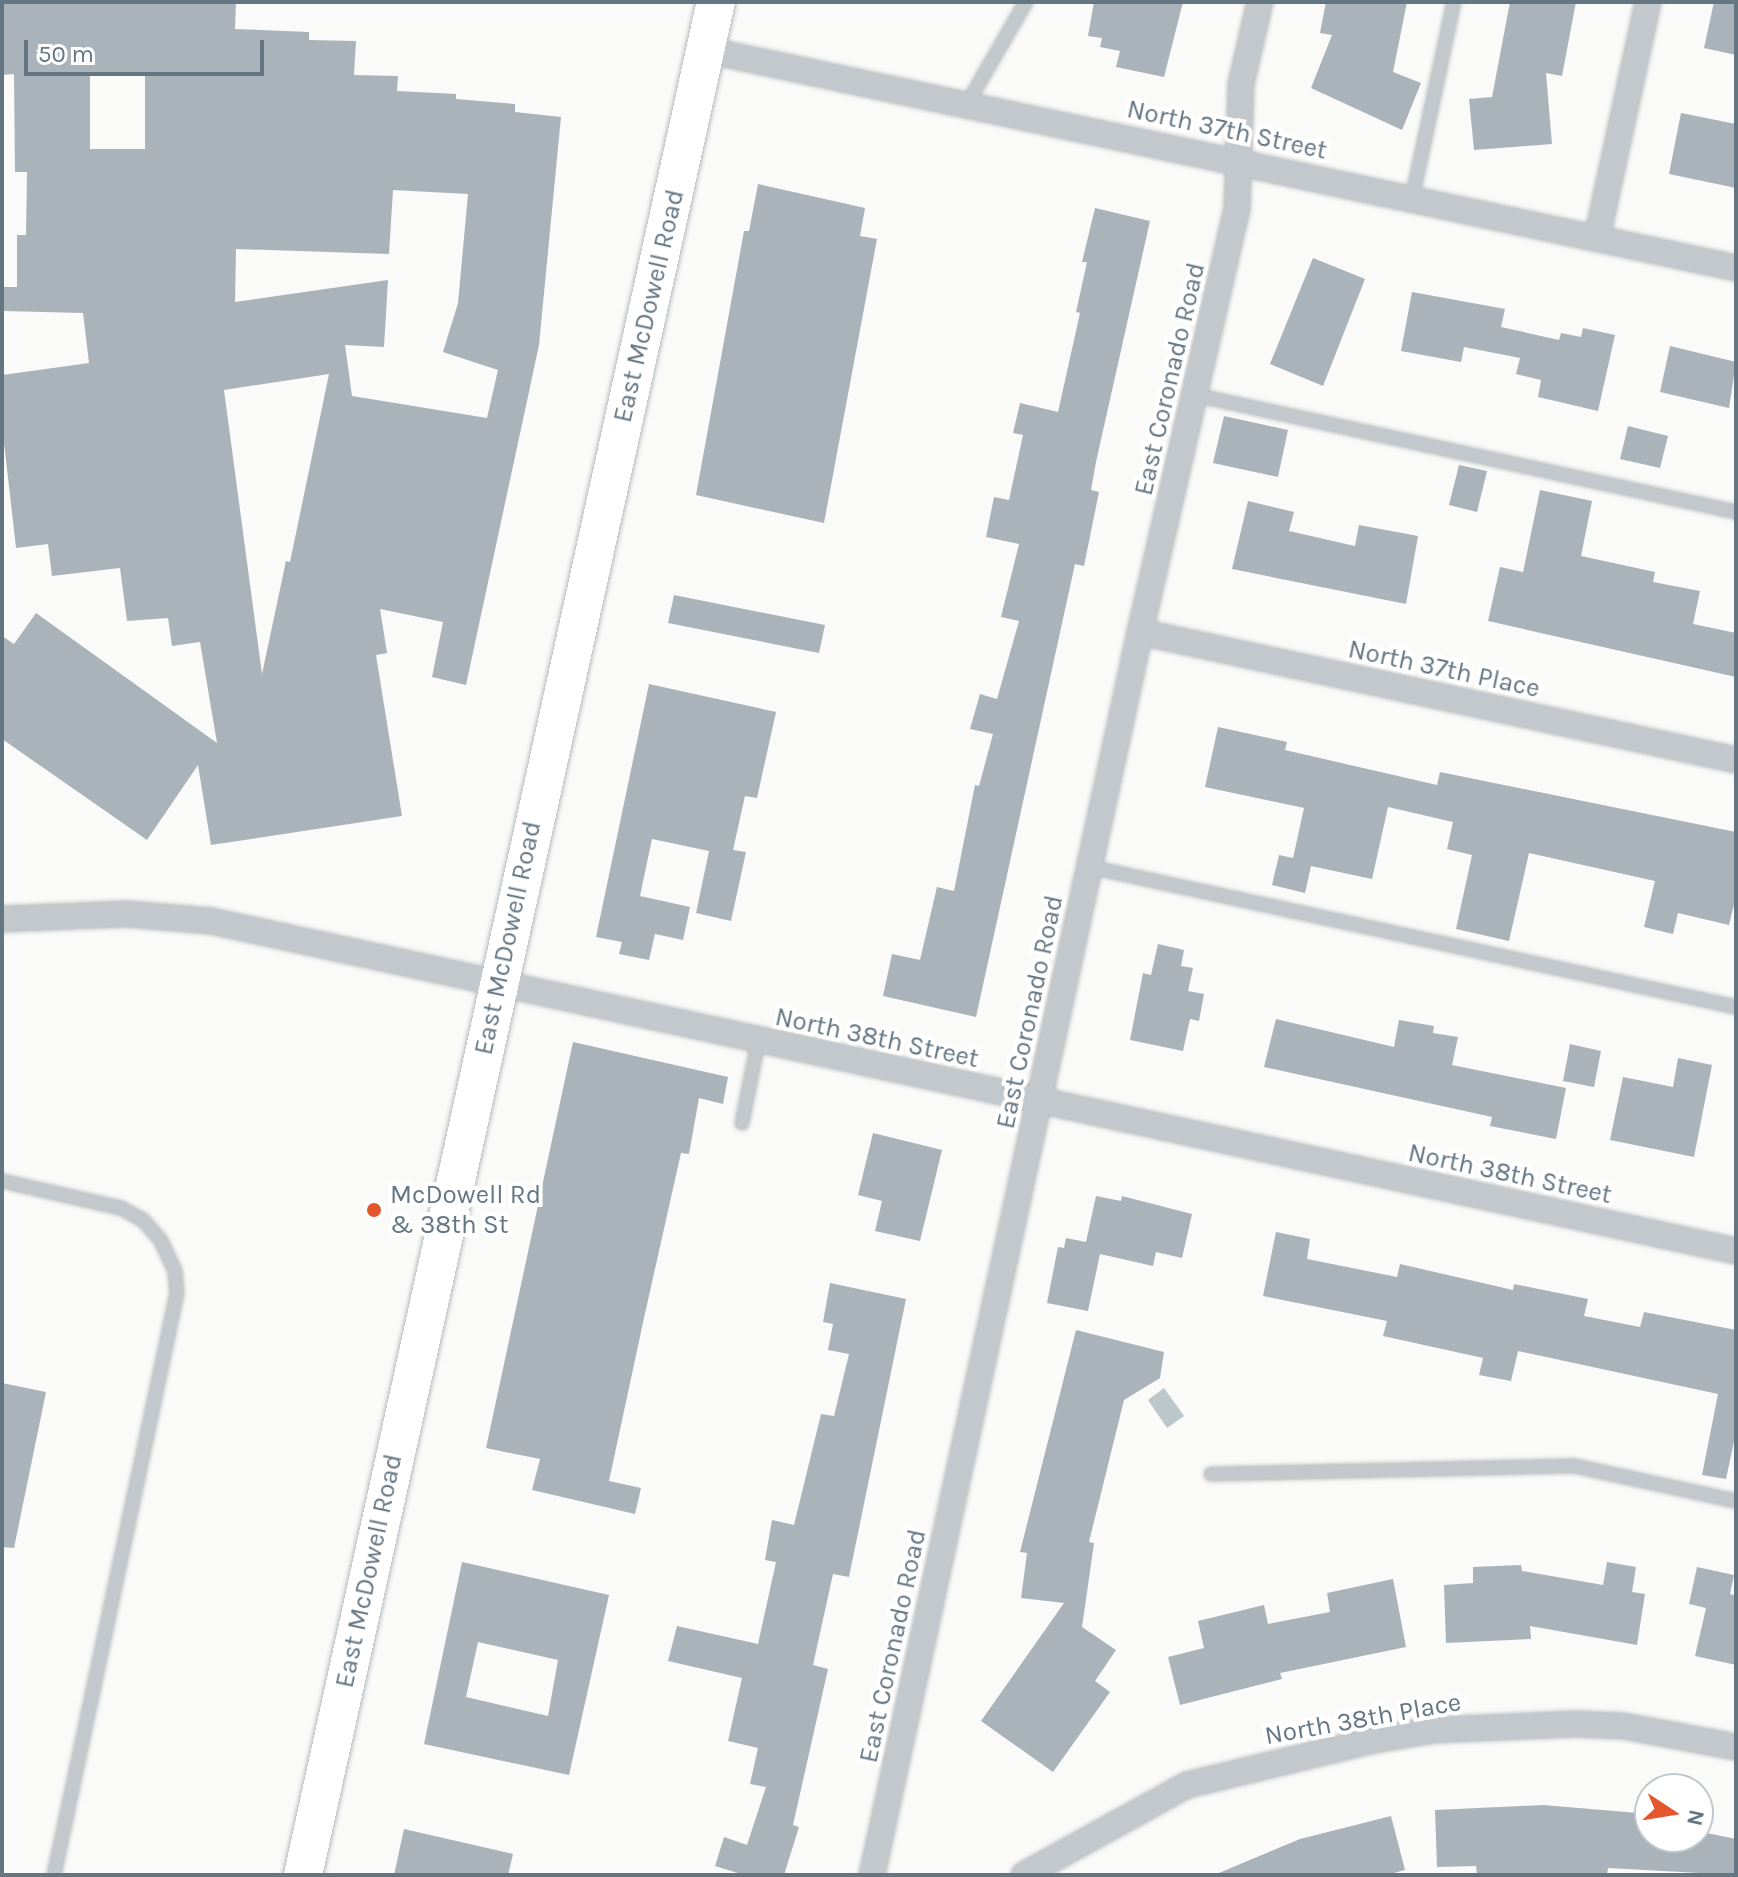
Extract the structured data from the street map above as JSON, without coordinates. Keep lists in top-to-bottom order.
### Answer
{
  "streets": {
    "main road": ["East McDowell Road"],
    "street": [
      "North 37th Street",
      "East Coronado Road",
      "North 37th Place",
      "North 38th Street",
      "North 38th Place"
    ]
  },
  "crossings": [
    ["North 37th Street", "East McDowell Road"],
    ["North 37th Street", "East Coronado Road"],
    ["East McDowell Road", "North 38th Street"],
    ["East Coronado Road", "North 37th Place"],
    ["East Coronado Road", "North 38th Street"]
  ],
  "places": ["McDowell Rd & 38th St"],
  "scale_bar": "50 m",
  "north": "right"
}
